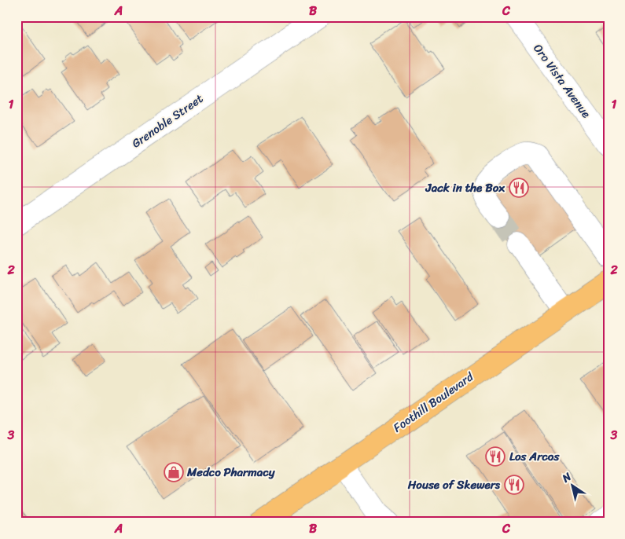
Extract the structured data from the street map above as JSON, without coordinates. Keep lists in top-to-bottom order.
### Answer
{
  "streets": {
    "main road": ["Foothill Boulevard"],
    "street": ["Oro Vista Avenue", "Grenoble Street"]
  },
  "places": {
    "restaurant": ["Jack in the Box", "Los Arcos", "House of Skewers"],
    "shop": ["Medco Pharmacy"]
  },
  "north": "top left",
  "grid": {
    "columns": ["A", "B", "C"],
    "rows": ["1", "2", "3"]
  }
}
